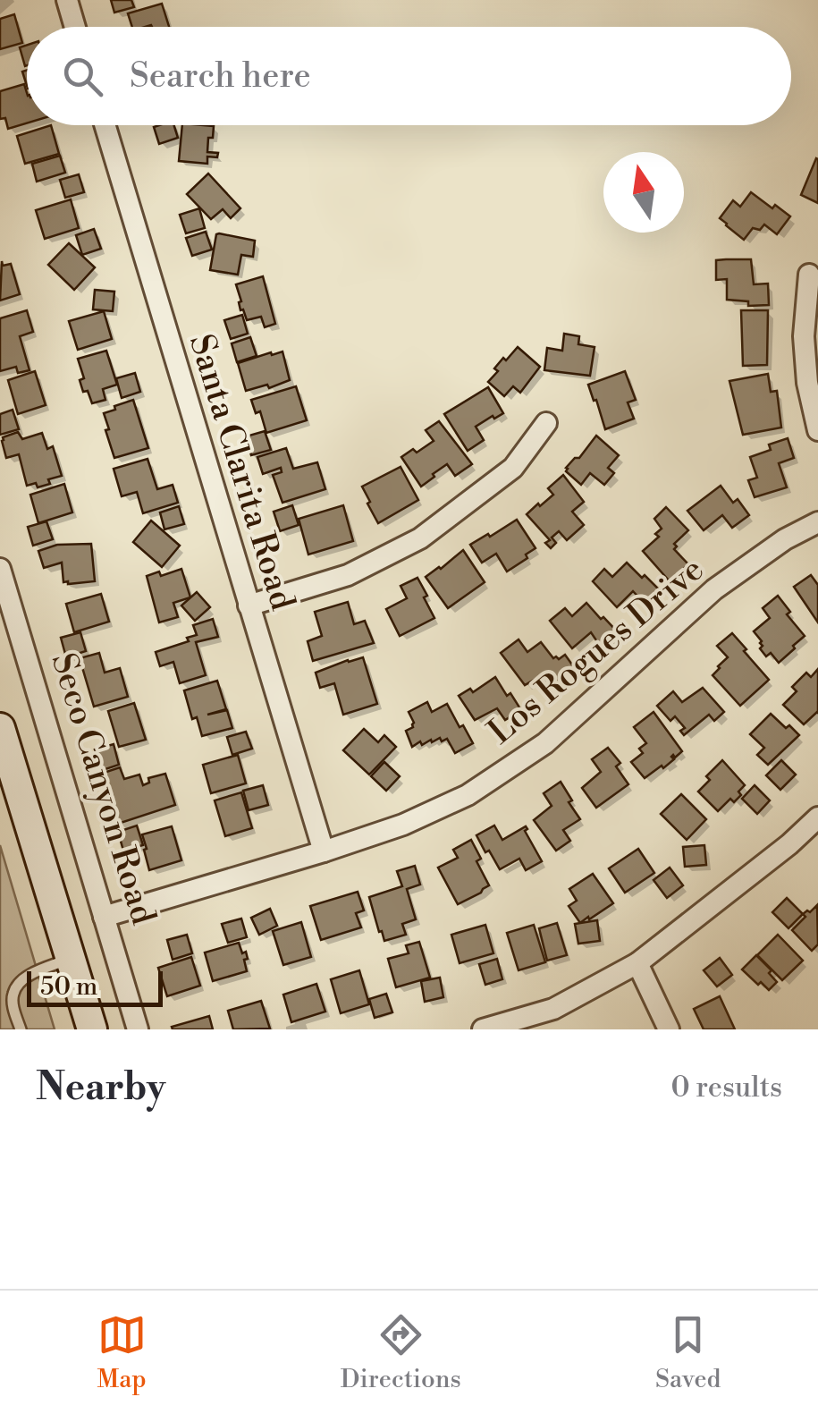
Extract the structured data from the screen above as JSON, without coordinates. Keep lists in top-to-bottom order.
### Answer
{
  "streets": {
    "street": ["Santa Clarita Road", "Los Rogues Drive", "Seco Canyon Road"]
  },
  "crossings": [
    ["Santa Clarita Road", "Los Rogues Drive"],
    ["Los Rogues Drive", "Seco Canyon Road"]
  ],
  "scale_bar": "50 m",
  "north": "top",
  "page": {
    "search": "Search here",
    "scale": "50 m",
    "heading": ["Nearby", "0 results"],
    "nav": ["Map", "Directions", "Saved"]
  }
}
